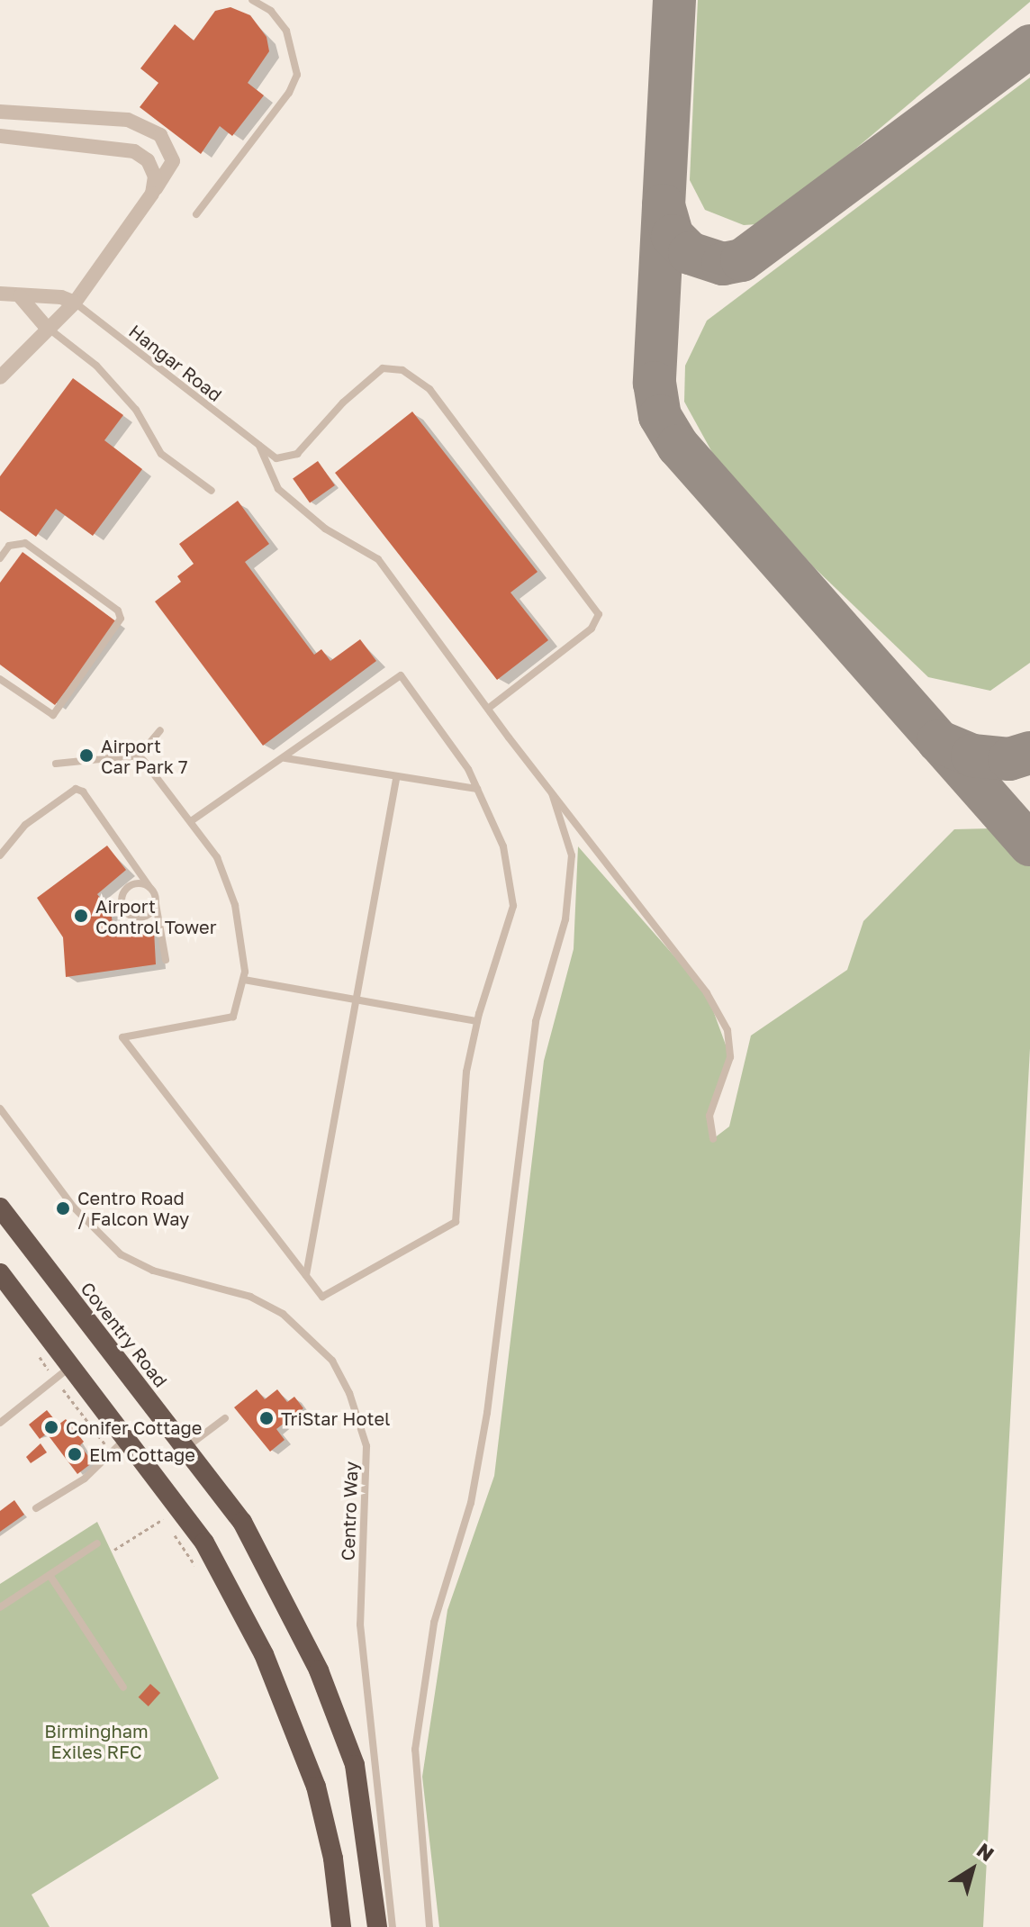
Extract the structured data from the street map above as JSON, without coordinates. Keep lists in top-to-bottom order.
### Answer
{
  "streets": {
    "highway": ["Coventry Road"],
    "lane": ["Hangar Road", "Centro Way"]
  },
  "parks": ["Birmingham Exiles RFC"],
  "places": [
    "Airport Car Park 7",
    "Airport Control Tower",
    "Centro Road / Falcon Way",
    "TriStar Hotel",
    "Conifer Cottage",
    "Elm Cottage"
  ],
  "north": "top right"
}
